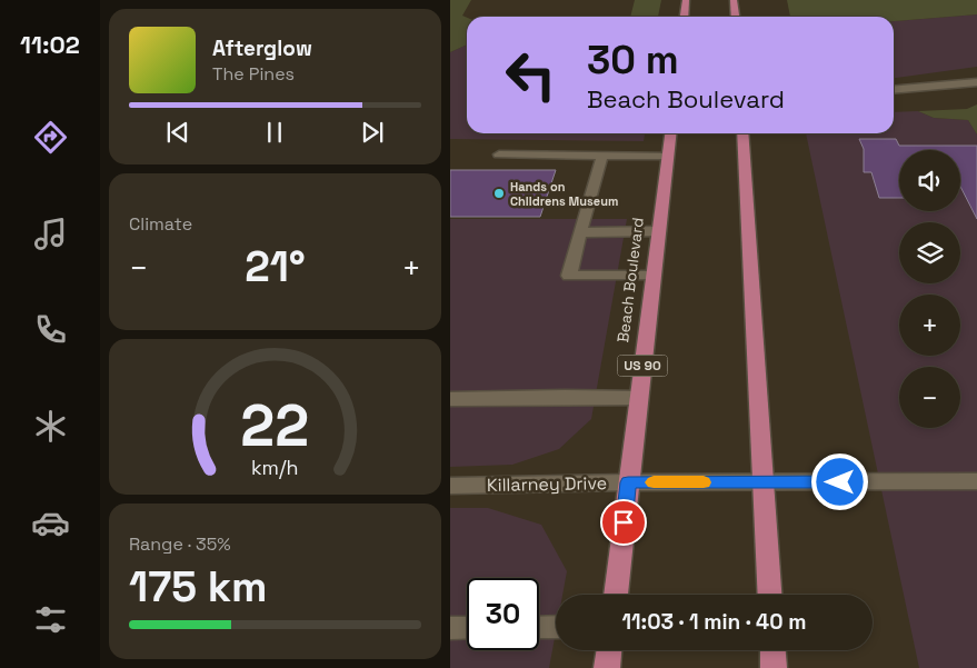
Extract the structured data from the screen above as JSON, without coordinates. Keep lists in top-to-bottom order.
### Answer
{
  "streets": {
    "highway": ["Beach Boulevard", "US 90"],
    "street": ["Killarney Drive"]
  },
  "crossings": [
    ["Beach Boulevard", "Killarney Drive"]
  ],
  "places": ["Hands on Childrens Museum"],
  "page": {
    "tabs": "11:02",
    "turn": ["30 m", "Beach Boulevard"],
    "song": ["Afterglow", "The Pines"],
    "map_buttons": ["+", "−"],
    "tile": [
      "Climate",
      ["Range · 35%", "175 km"]
    ],
    "heat": ["−", "21°", "+"],
    "limit": "30",
    "trip": "11:03 · 1 min · 40 m",
    "gauge": ["22", "km/h"]
  }
}
